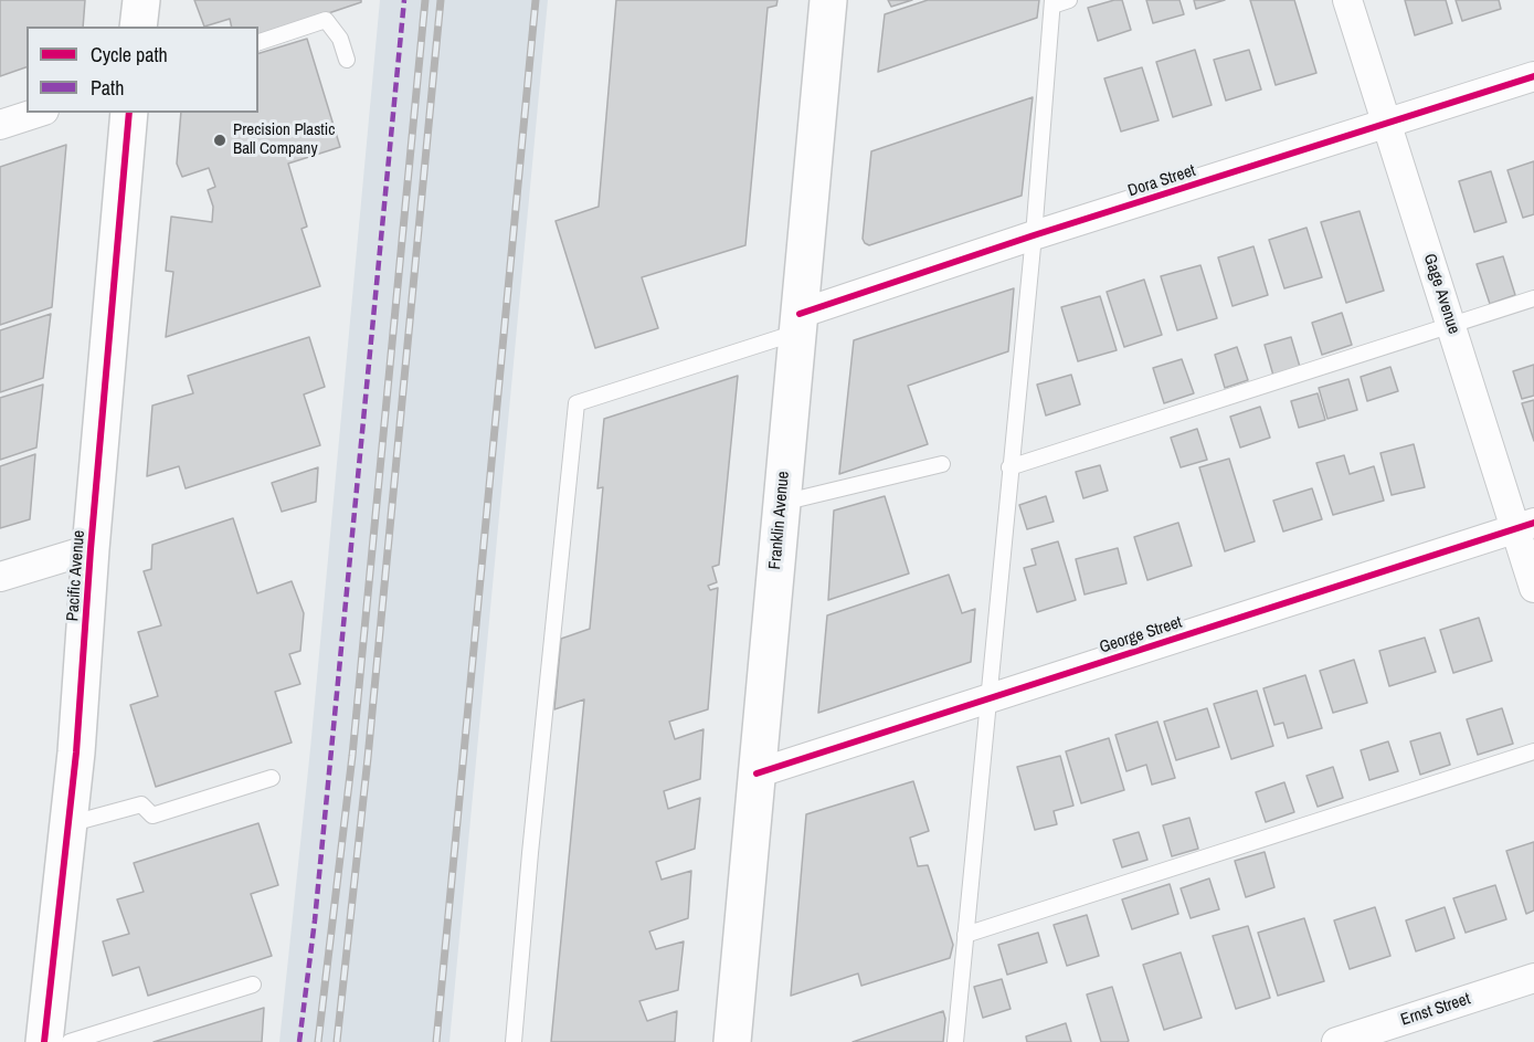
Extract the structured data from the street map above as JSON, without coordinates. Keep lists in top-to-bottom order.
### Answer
{
  "streets": {
    "main road": ["Franklin Avenue", "Pacific Avenue"],
    "street": [
      "Dora Street",
      "Gage Avenue",
      "George Street",
      "Ernst Street"
    ]
  },
  "crossings": [
    ["Dora Street", "Gage Avenue"],
    ["Dora Street", "Franklin Avenue"],
    ["Gage Avenue", "George Street"],
    ["Franklin Avenue", "George Street"]
  ],
  "places": ["Precision Plastic Ball Company"],
  "legend": ["Cycle path", "Path"]
}
